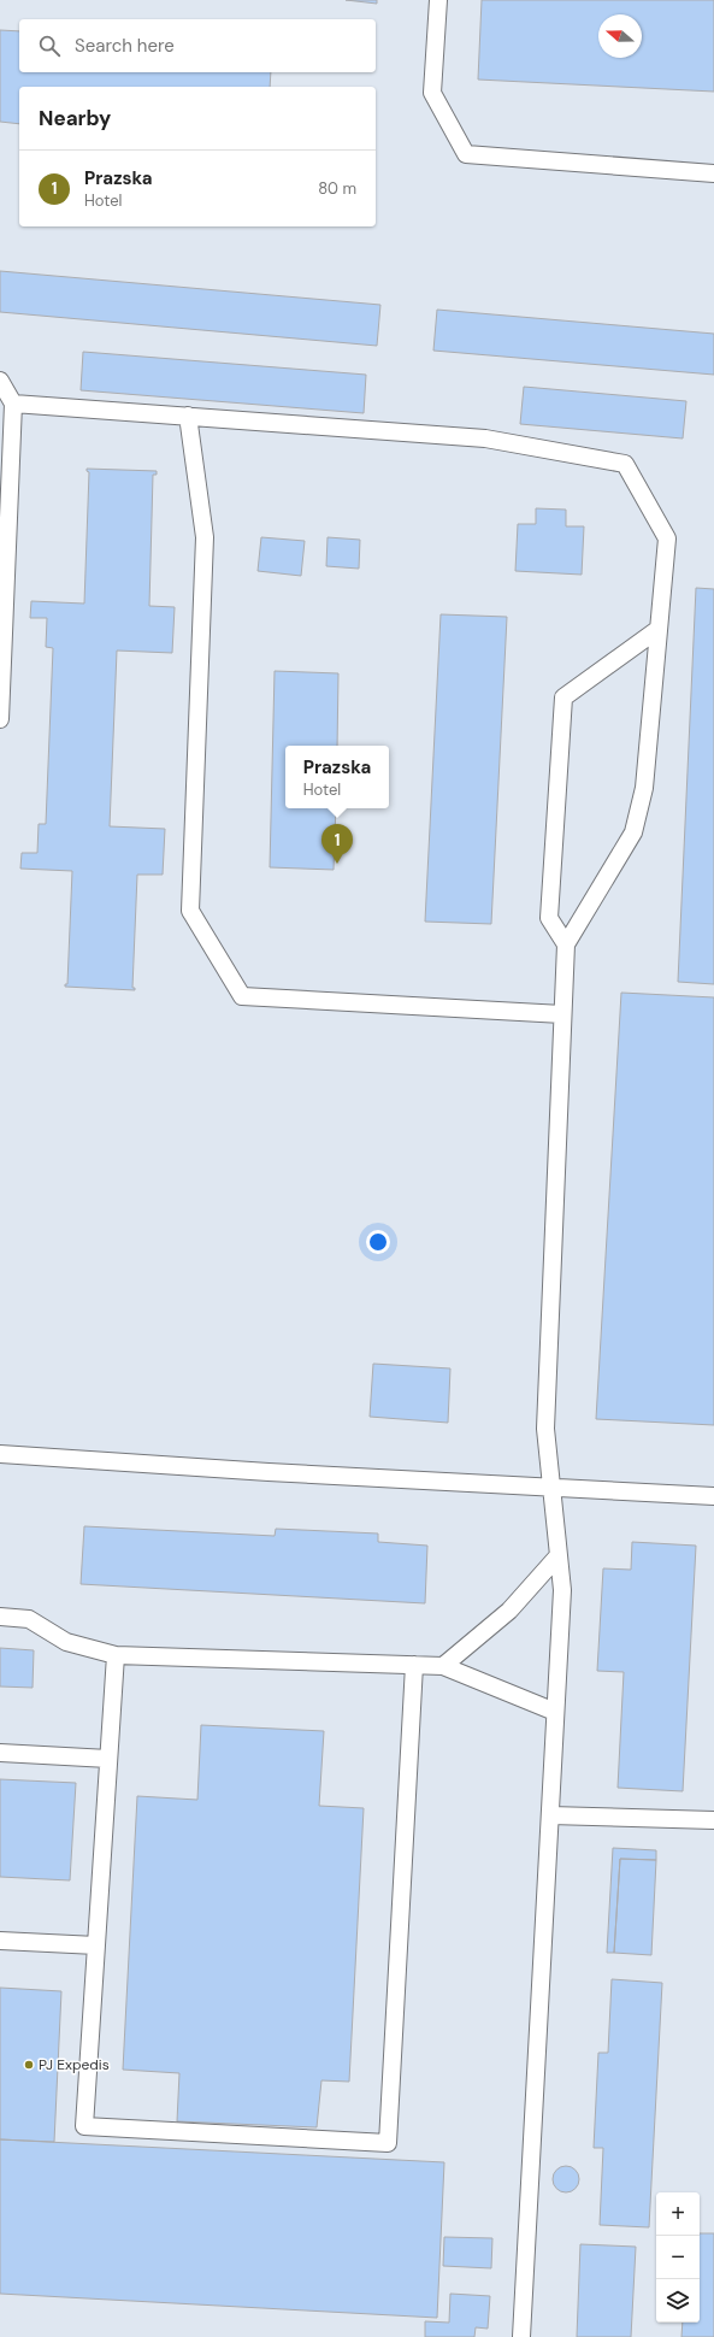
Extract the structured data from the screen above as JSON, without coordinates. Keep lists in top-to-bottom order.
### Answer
{
  "places": ["PJ Expedis"],
  "north": "left",
  "page": {
    "search": "Search here",
    "heading": "Nearby",
    "list": [
      {
        "mark": "1",
        "name": "Prazska",
        "note": "Hotel",
        "value": "80 m"
      }
    ],
    "popup": ["Prazska", "Hotel"],
    "pins": "1",
    "map_buttons": ["+", "−"]
  }
}
